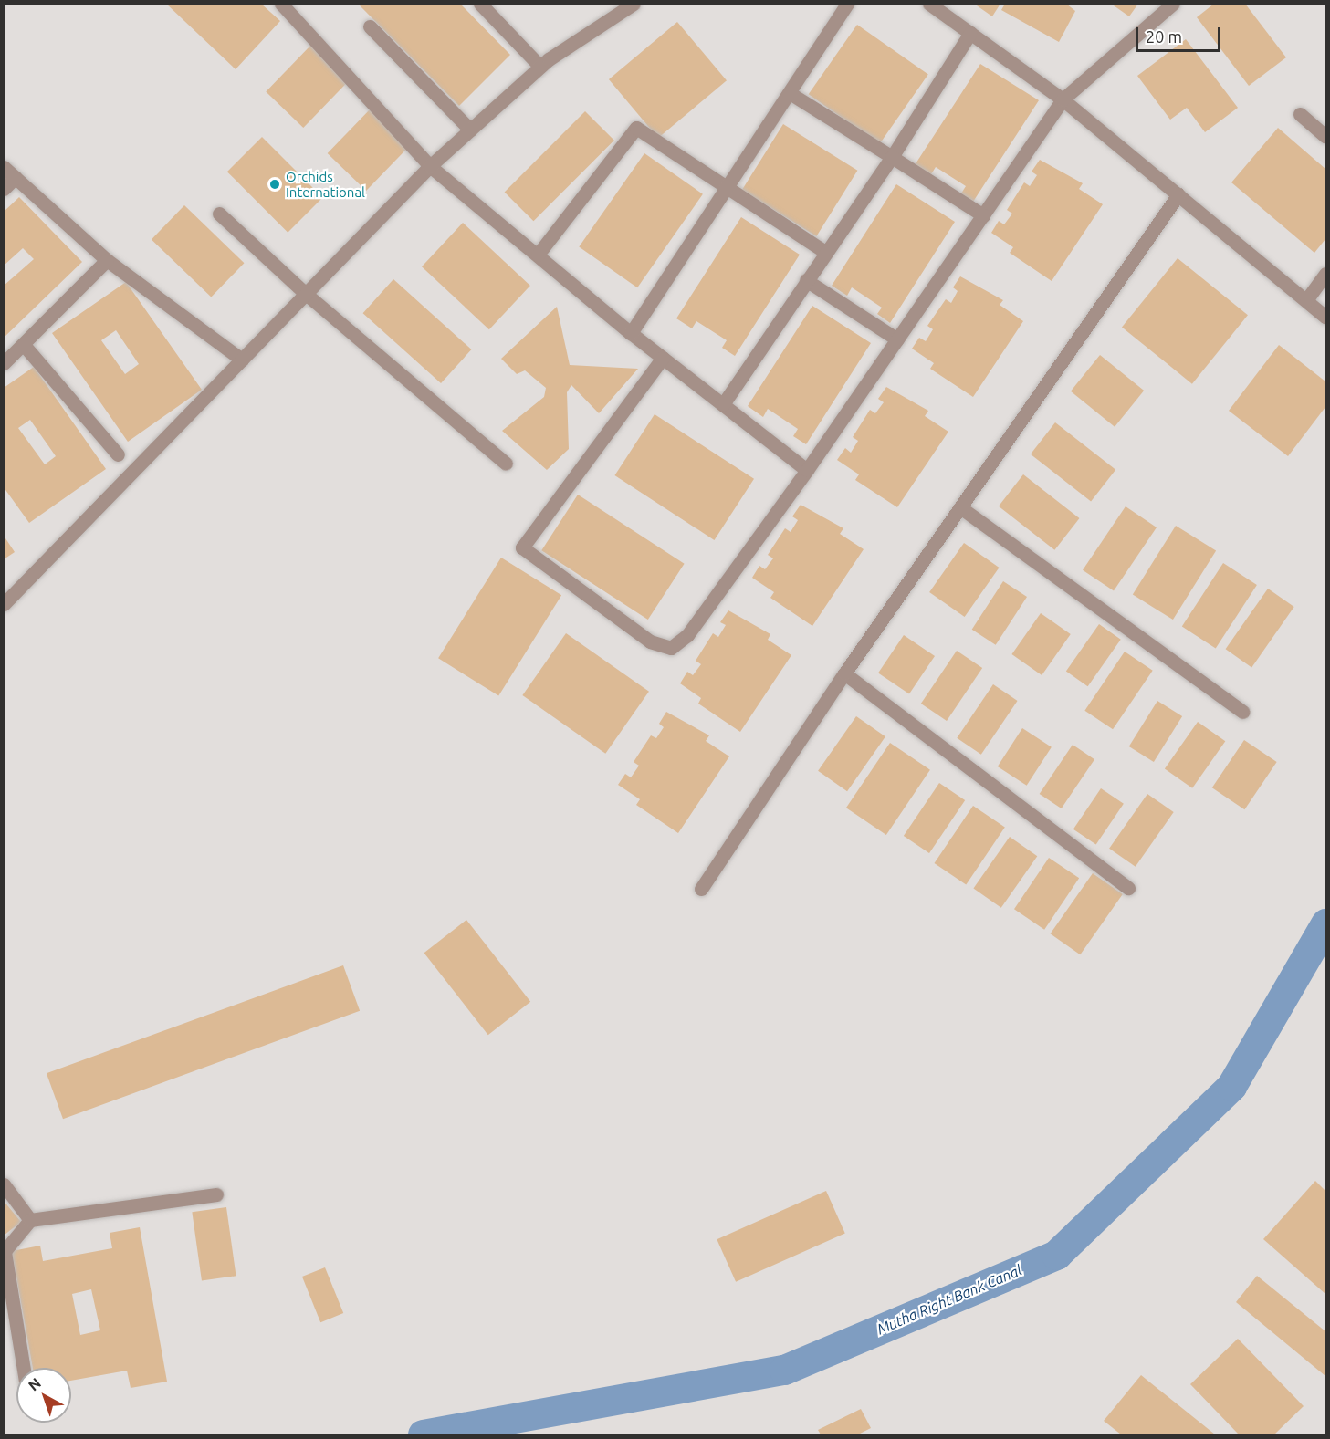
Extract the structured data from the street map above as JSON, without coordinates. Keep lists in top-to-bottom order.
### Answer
{
  "water": ["Mutha Right Bank Canal"],
  "places": ["Orchids International"],
  "scale_bar": "20 m",
  "north": "top left"
}
